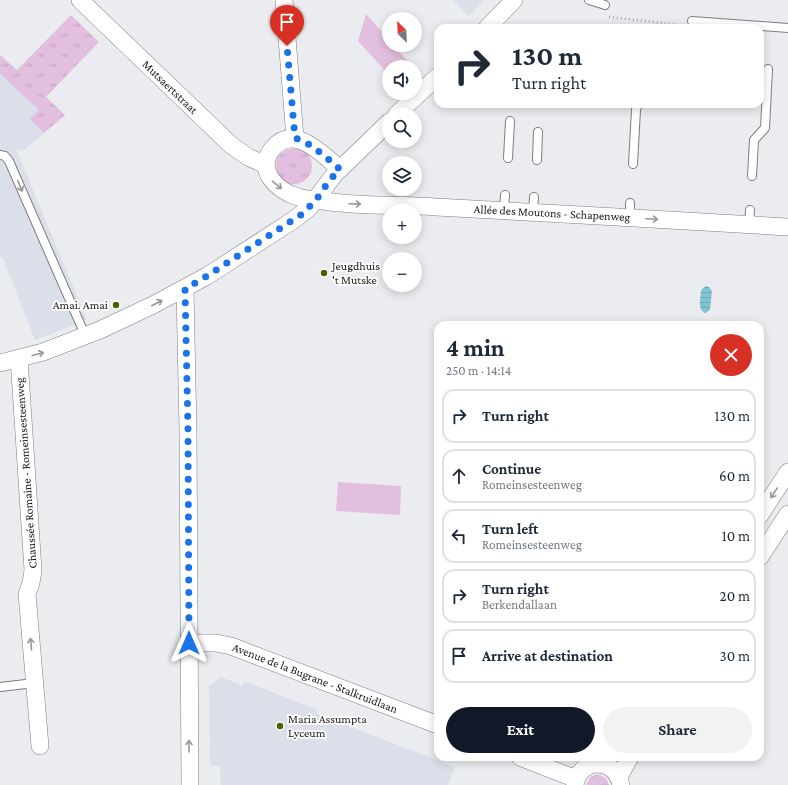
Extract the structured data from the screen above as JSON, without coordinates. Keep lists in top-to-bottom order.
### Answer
{
  "streets": {
    "street": [
      "Mutsaertstraat",
      "Allée des Moutons - Schapenweg",
      "Chaussée Romaine - Romeinsesteenweg",
      "Avenue de la Bugrane - Stalkruidlaan"
    ]
  },
  "crossings": [
    ["Mutsaertstraat", "Allée des Moutons - Schapenweg"]
  ],
  "one_way": ["Allée des Moutons - Schapenweg", "Chaussée Romaine - Romeinsesteenweg"],
  "places": ["Jeugdhuis 't Mutske", "Amai. Amai", "Maria Assumpta Lyceum"],
  "north": "top left",
  "page": {
    "map_buttons": ["+", "−"],
    "turn": ["130 m", "Turn right"],
    "heading": ["4 min", "250 m · 14:14"],
    "list": [
      {
        "name": "Turn right",
        "value": "130 m"
      },
      {
        "name": "Continue",
        "note": "Romeinsesteenweg",
        "value": "60 m"
      },
      {
        "name": "Turn left",
        "note": "Romeinsesteenweg",
        "value": "10 m"
      },
      {
        "name": "Turn right",
        "note": "Berkendallaan",
        "value": "20 m"
      },
      {
        "name": "Arrive at destination",
        "value": "30 m"
      }
    ],
    "buttons": ["Exit", "Share"]
  }
}
